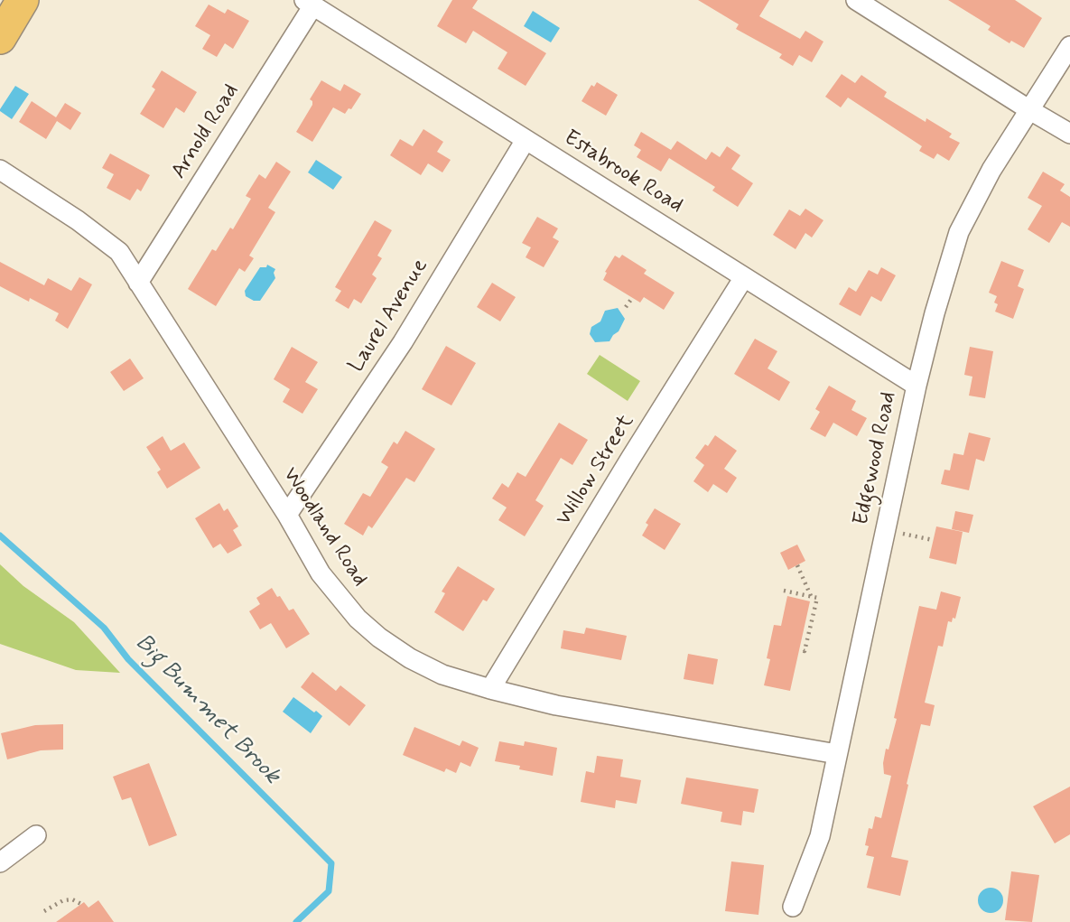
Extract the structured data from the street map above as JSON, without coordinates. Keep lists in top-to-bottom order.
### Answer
{
  "streets": {
    "street": [
      "Arnold Road",
      "Estabrook Road",
      "Laurel Avenue",
      "Edgewood Road",
      "Willow Street",
      "Woodland Road"
    ]
  },
  "crossings": [
    ["Arnold Road", "Estabrook Road"],
    ["Arnold Road", "Woodland Road"],
    ["Estabrook Road", "Laurel Avenue"],
    ["Estabrook Road", "Edgewood Road"],
    ["Estabrook Road", "Willow Street"],
    ["Laurel Avenue", "Woodland Road"],
    ["Edgewood Road", "Woodland Road"],
    ["Willow Street", "Woodland Road"]
  ],
  "water": ["Big Bummet Brook"]
}
